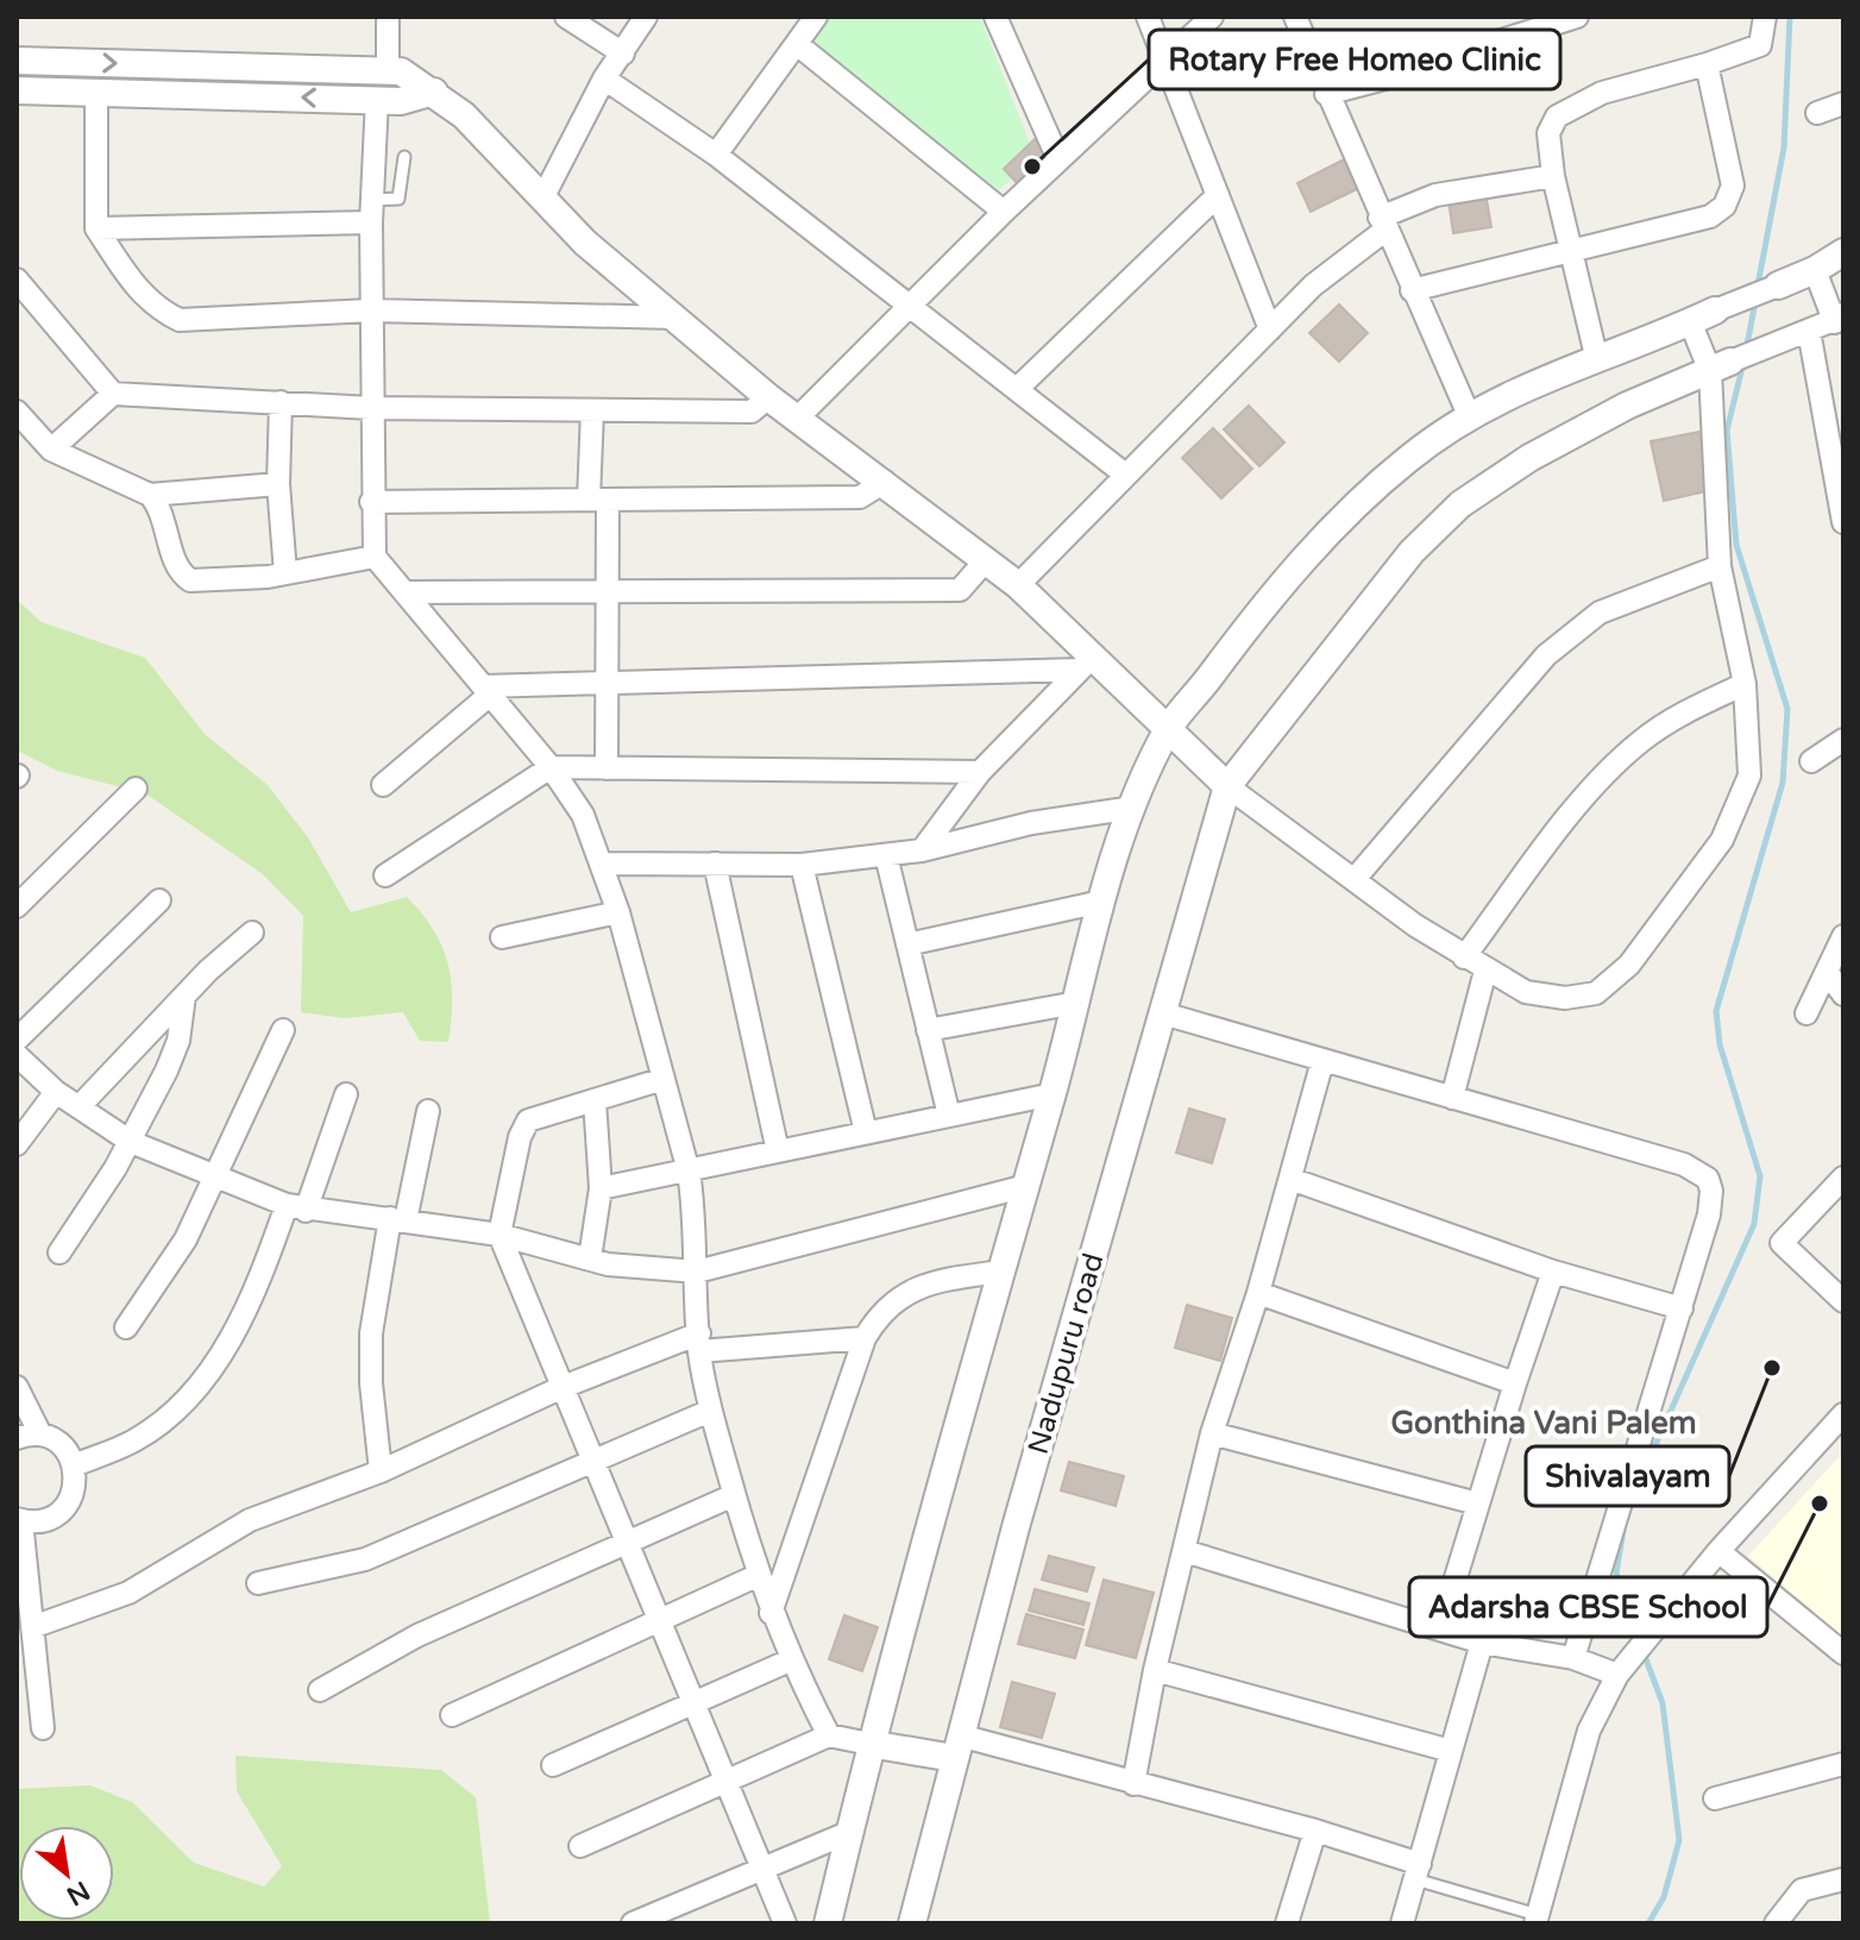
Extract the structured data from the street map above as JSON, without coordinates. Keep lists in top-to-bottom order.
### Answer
{
  "streets": {
    "street": ["Nadupuru road"]
  },
  "districts": ["Gonthina Vani Palem"],
  "places": ["Rotary Free Homeo Clinic", "Shivalayam", "Adarsha CBSE School"],
  "north": "bottom right"
}
